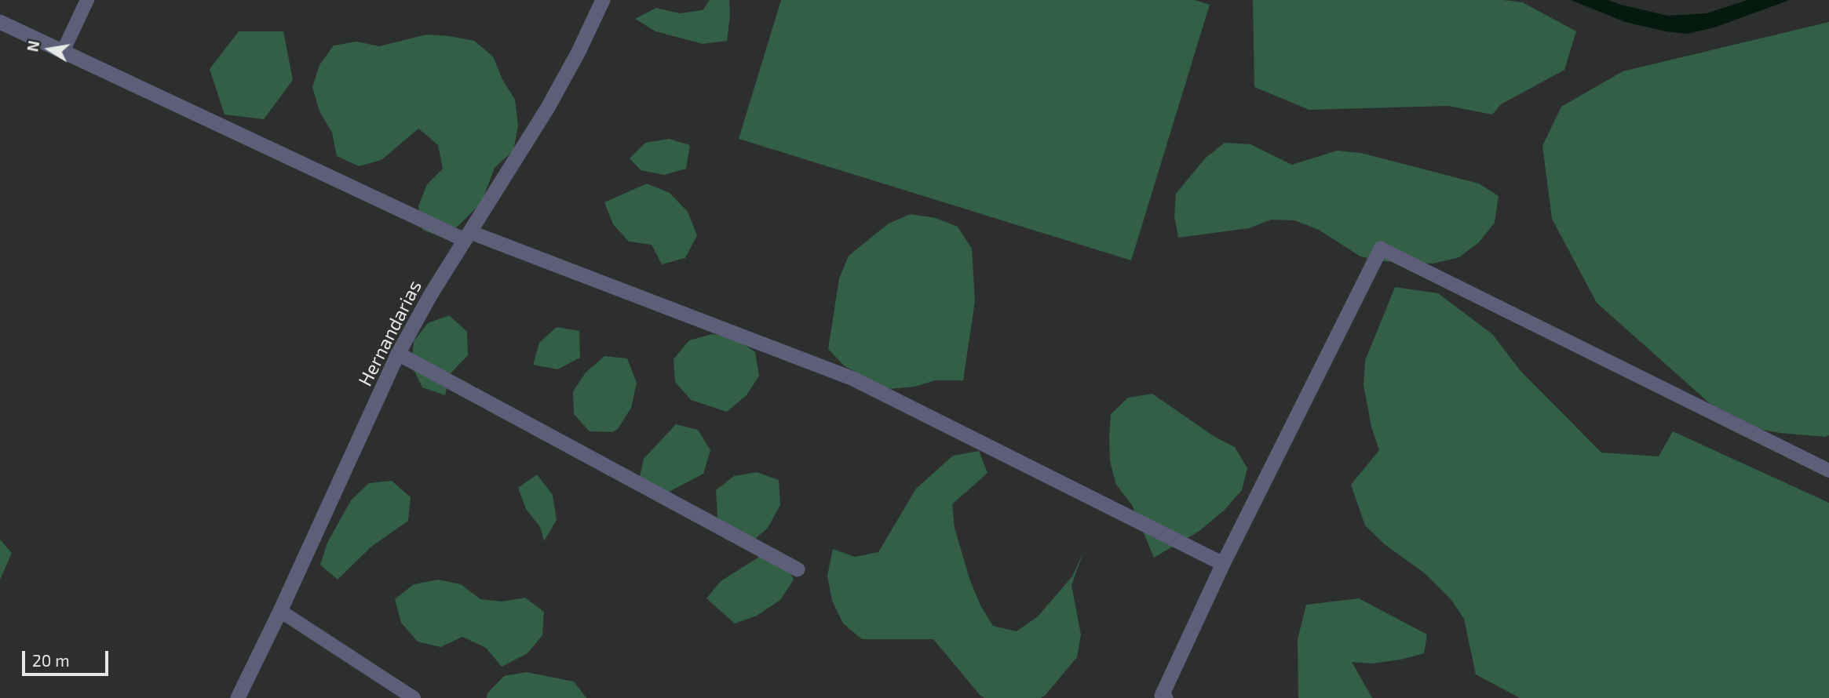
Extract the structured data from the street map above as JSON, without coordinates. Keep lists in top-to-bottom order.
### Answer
{
  "streets": {
    "street": ["Hernandarias"]
  },
  "scale_bar": "20 m",
  "north": "left"
}
